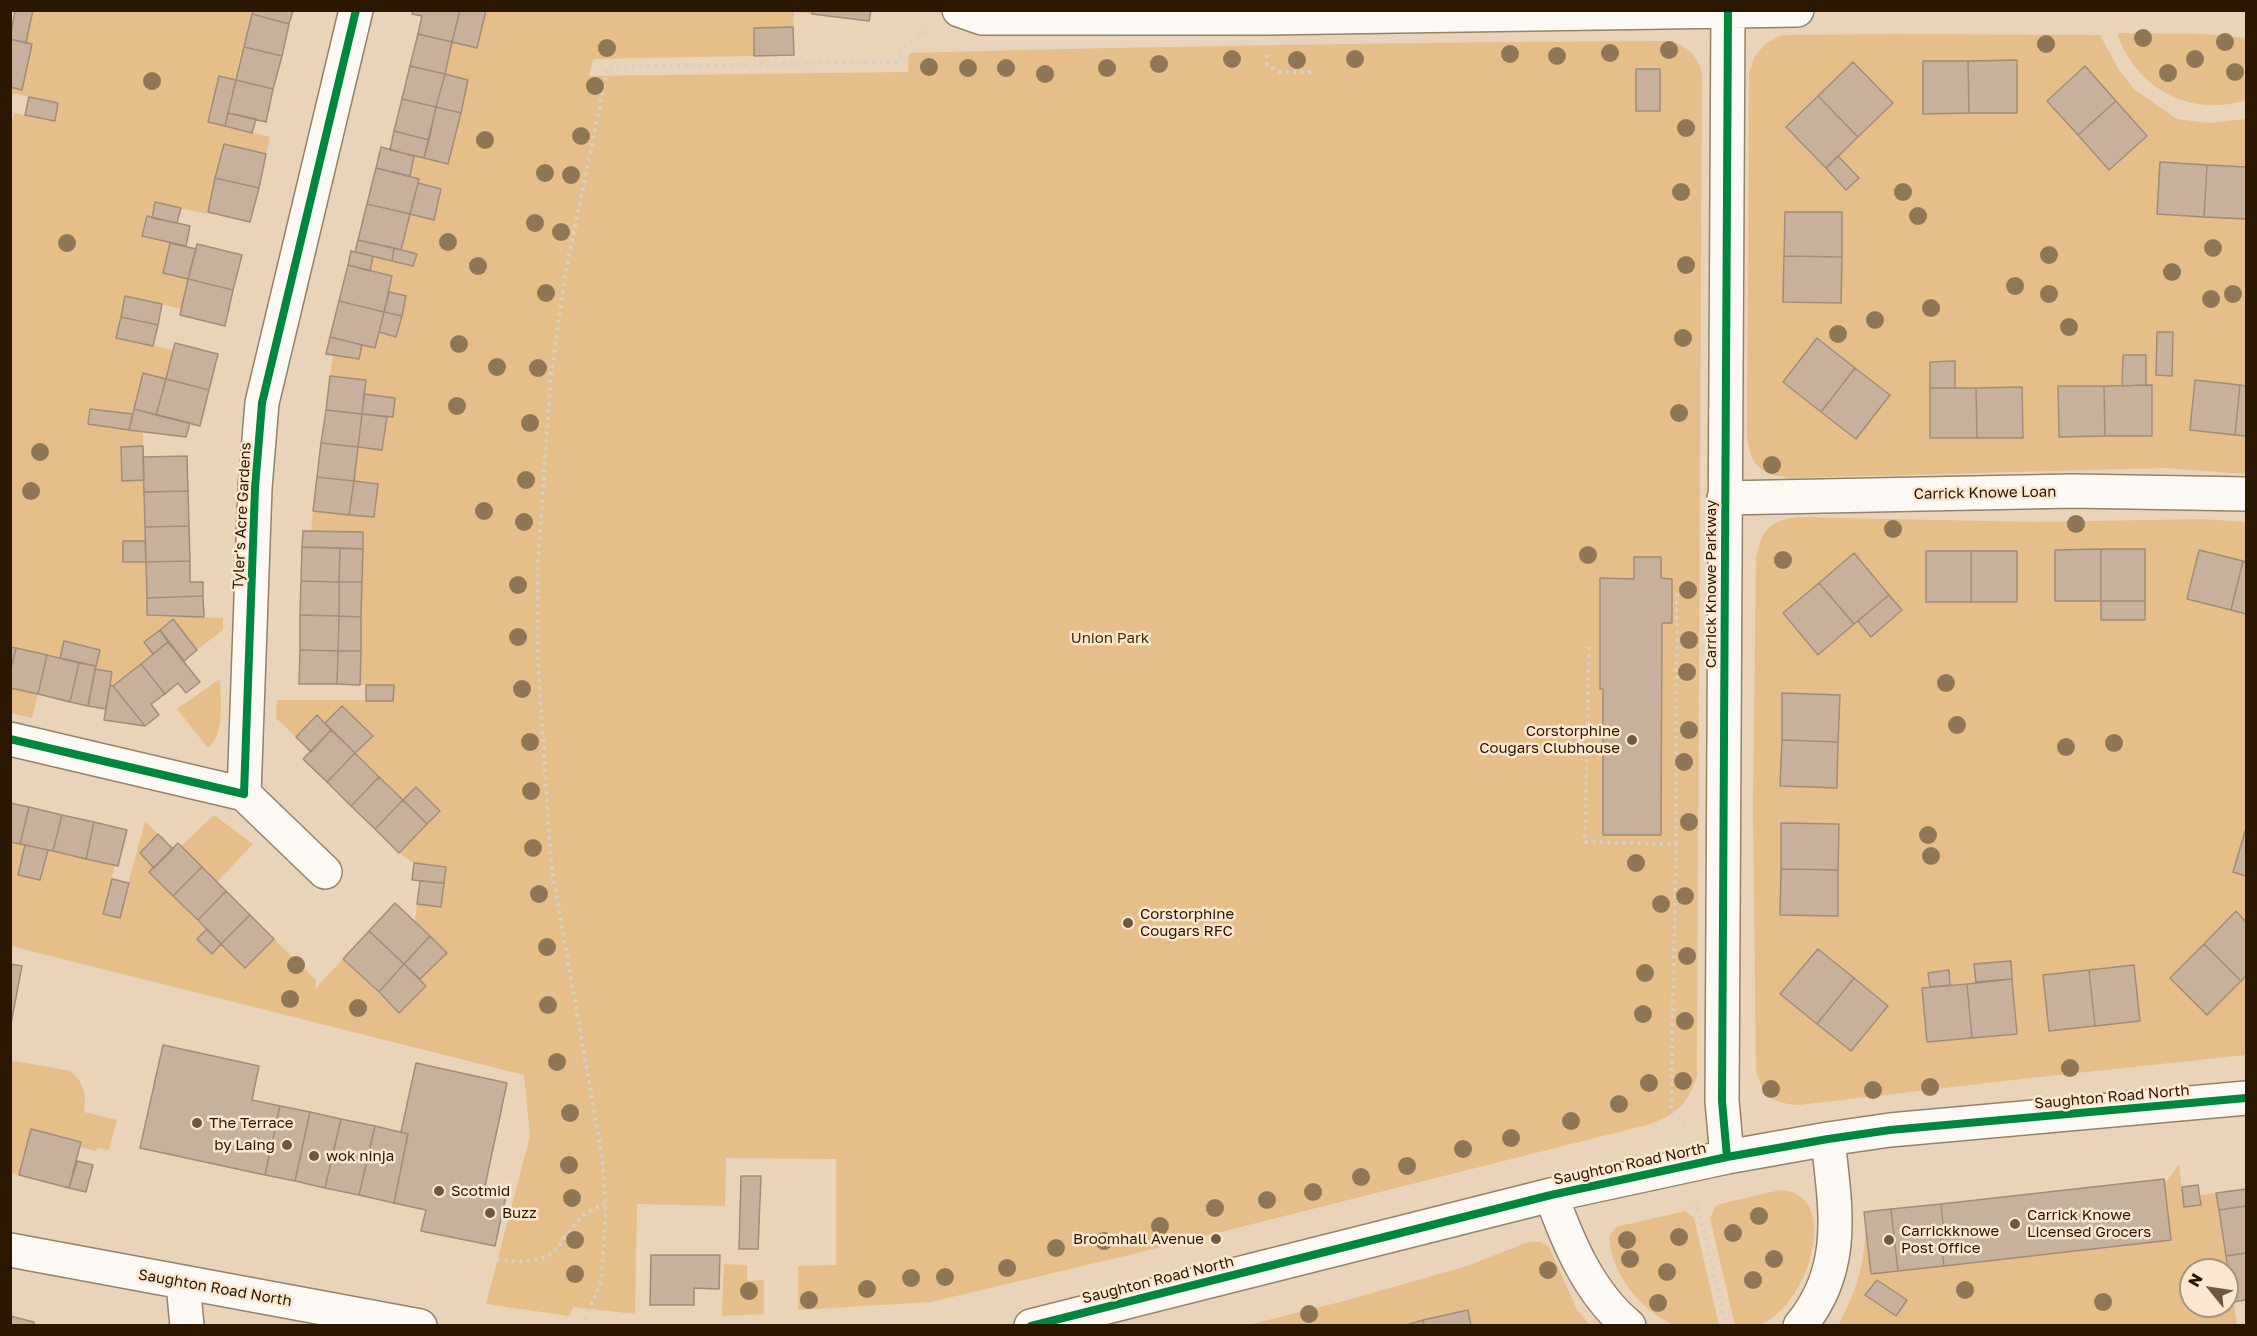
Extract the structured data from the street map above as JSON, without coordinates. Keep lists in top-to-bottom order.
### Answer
{
  "streets": {
    "street": [
      "Carrick Knowe Loan",
      "Tyler's Acre Gardens",
      "Carrick Knowe Parkway",
      "Saughton Road North"
    ]
  },
  "crossings": [
    ["Carrick Knowe Loan", "Carrick Knowe Parkway"],
    ["Carrick Knowe Parkway", "Saughton Road North"]
  ],
  "parks": ["Union Park"],
  "places": [
    "Corstorphine Cougars Clubhouse",
    "Corstorphine Cougars RFC",
    "The Terrace",
    "by Laing",
    "wok ninja",
    "Scotmid",
    "Buzz",
    "Carrick Knowe Licensed Grocers",
    "Broomhall Avenue",
    "Carrickknowe Post Office"
  ],
  "north": "top left"
}
